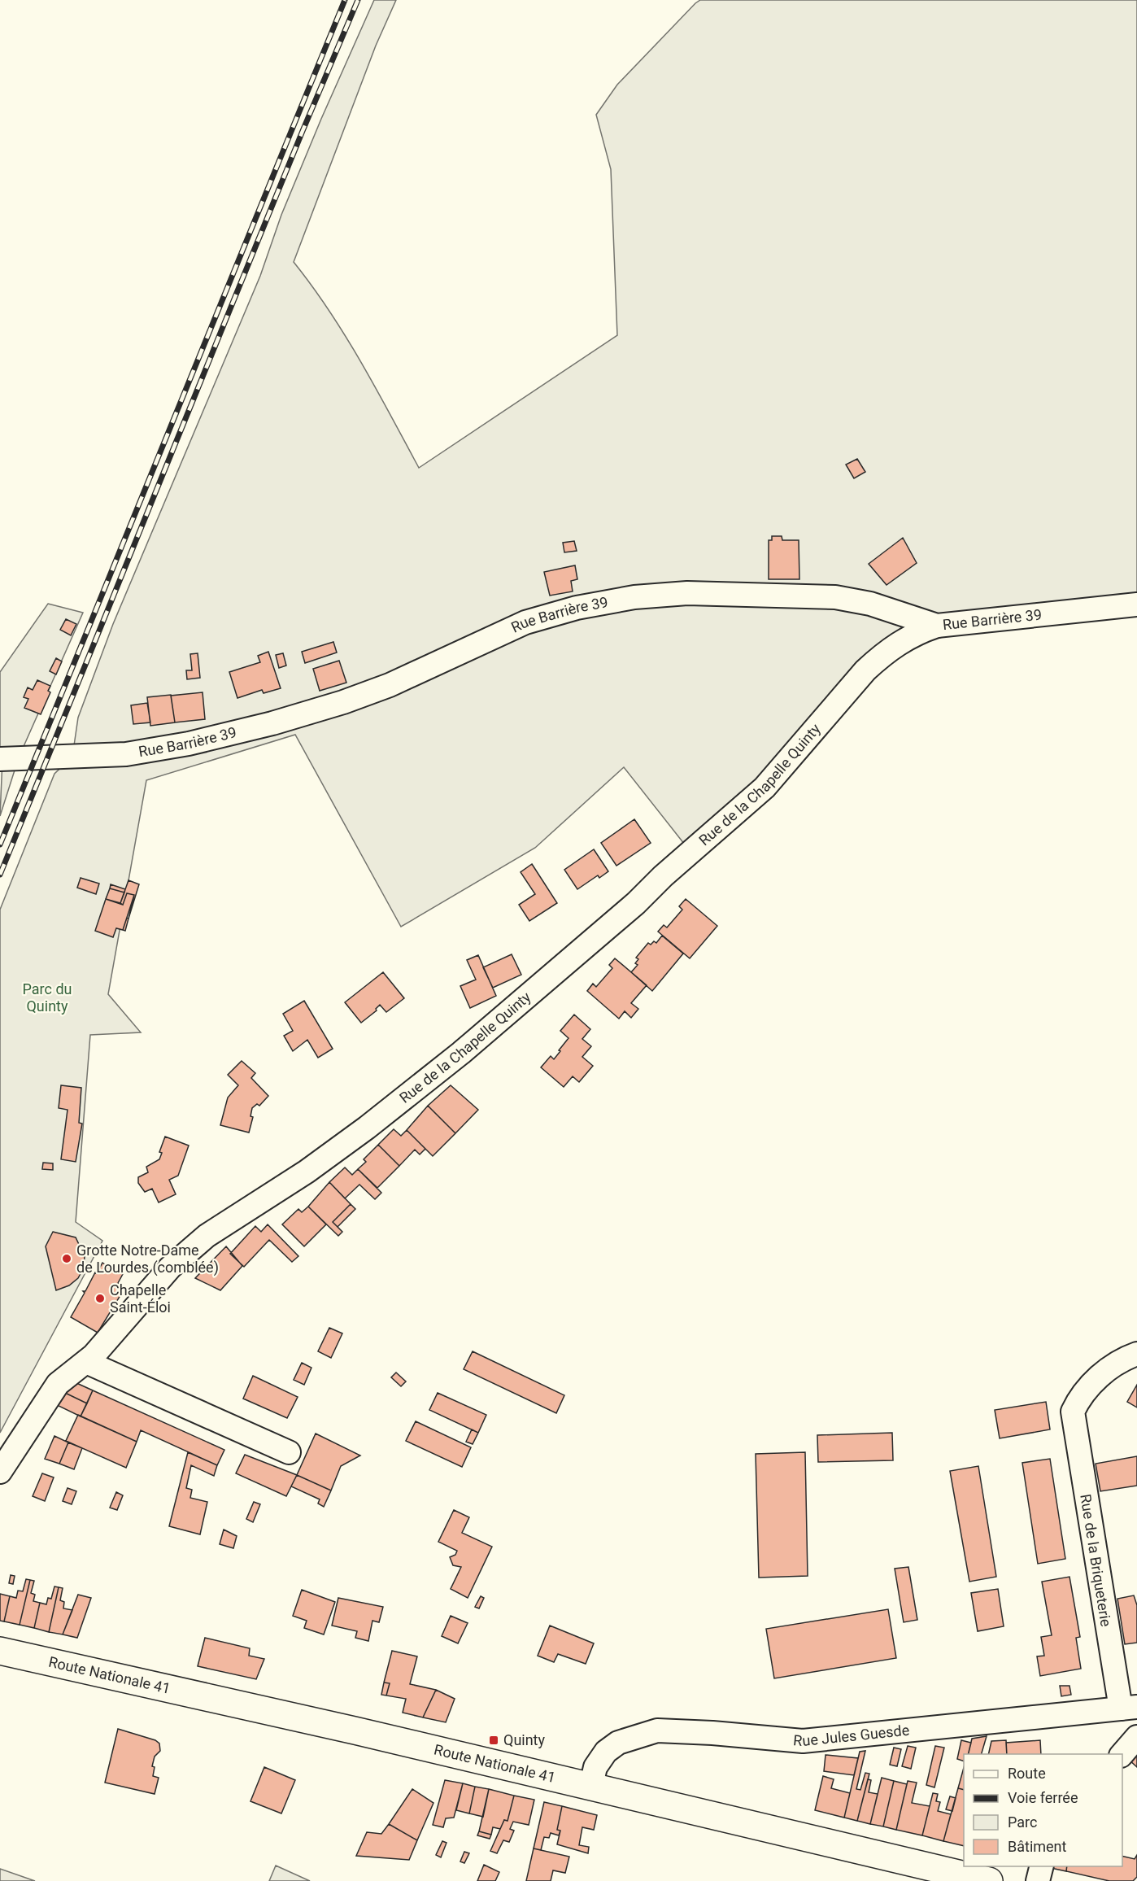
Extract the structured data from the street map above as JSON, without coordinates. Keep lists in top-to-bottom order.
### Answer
{
  "streets": {
    "main road": ["Route Nationale 41"],
    "street": [
      "Rue Barrière 39",
      "Rue de la Chapelle Quinty",
      "Rue de la Briqueterie",
      "Rue Jules Guesde"
    ]
  },
  "crossings": [
    ["Rue Barrière 39", "Rue de la Chapelle Quinty"],
    ["Rue de la Briqueterie", "Rue Jules Guesde"],
    ["Route Nationale 41", "Rue Jules Guesde"]
  ],
  "parks": ["Parc du Quinty"],
  "places": {
    "other": ["Grotte Notre-Dame de Lourdes (comblée)", "Chapelle Saint-Éloi"],
    "transit": ["Quinty"]
  },
  "legend": [
    "Route",
    "Voie ferrée",
    "Parc",
    "Bâtiment"
  ]
}
